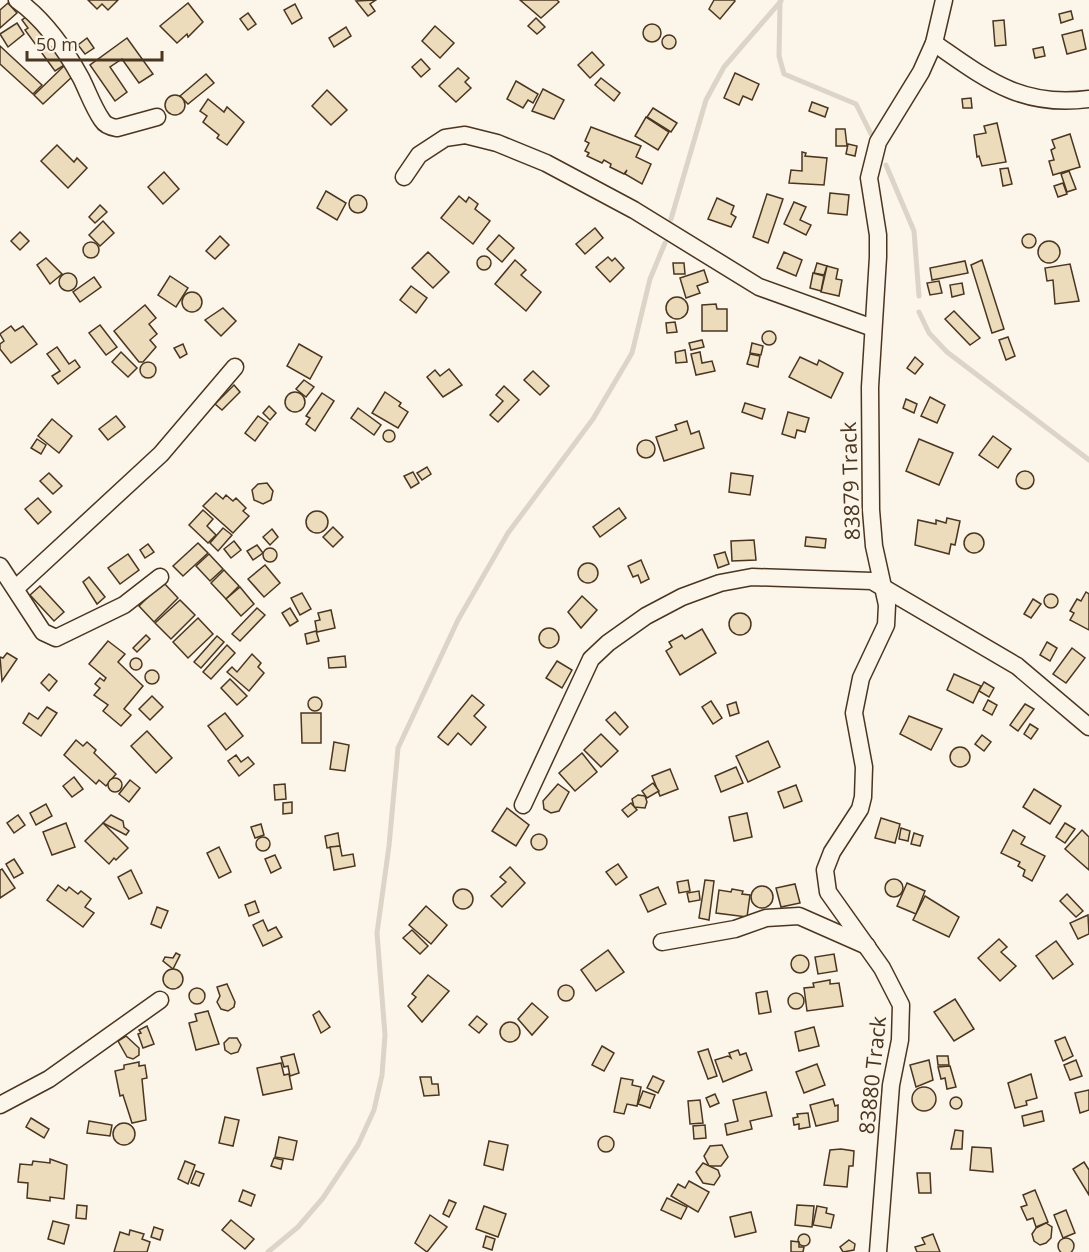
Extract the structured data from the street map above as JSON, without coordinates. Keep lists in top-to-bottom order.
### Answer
{
  "streets": {
    "street": ["83879 Track", "83880 Track"]
  },
  "crossings": [
    ["83879 Track", "83880 Track"]
  ],
  "scale_bar": "50 m"
}
